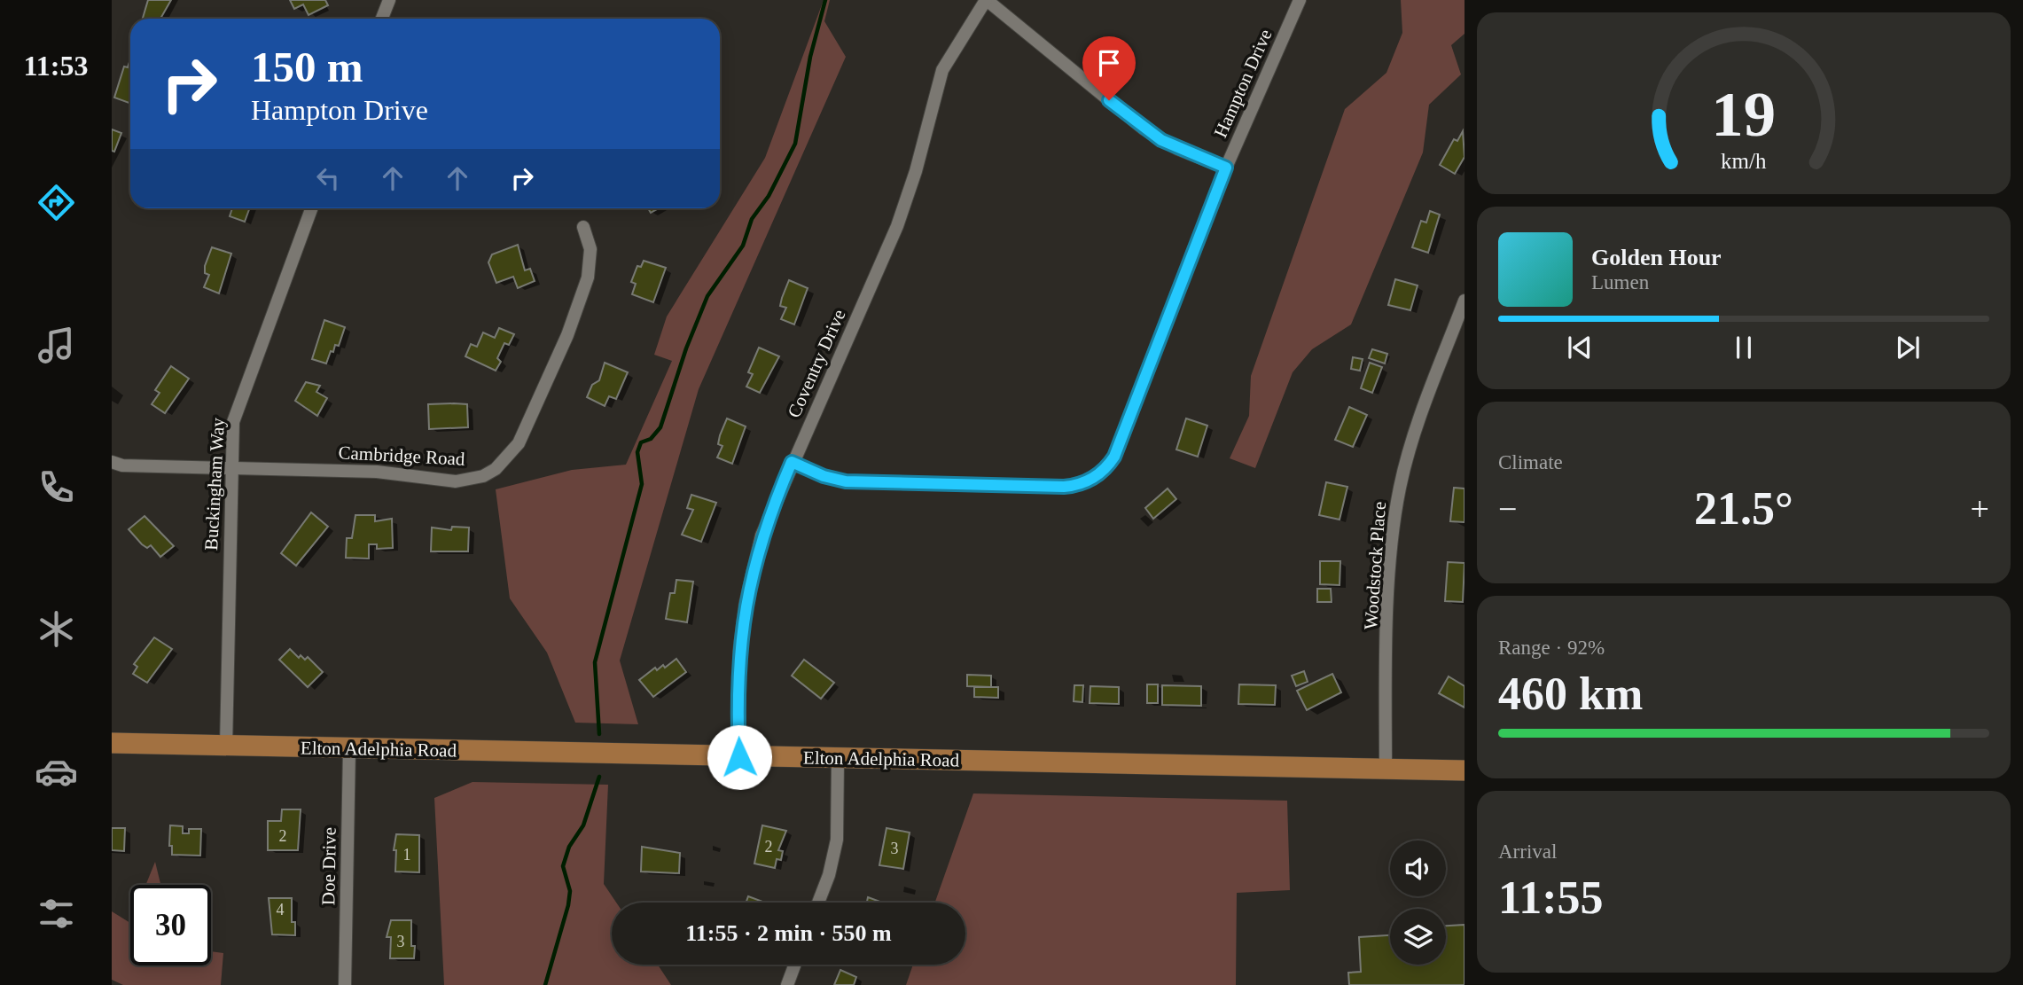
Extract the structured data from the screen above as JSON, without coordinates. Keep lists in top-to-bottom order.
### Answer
{
  "streets": {
    "main road": ["Elton Adelphia Road"],
    "street": [
      "Hampton Drive",
      "Coventry Drive",
      "Cambridge Road",
      "Buckingham Way",
      "Woodstock Place",
      "Doe Drive"
    ]
  },
  "crossings": [
    ["Hampton Drive", "Coventry Drive"],
    ["Coventry Drive", "Elton Adelphia Road"],
    ["Cambridge Road", "Buckingham Way"],
    ["Buckingham Way", "Elton Adelphia Road"],
    ["Woodstock Place", "Elton Adelphia Road"],
    ["Elton Adelphia Road", "Doe Drive"]
  ],
  "house_numbers": [
    "2",
    "2",
    "3",
    "1",
    "4",
    "3"
  ],
  "page": {
    "tabs": "11:53",
    "turn": ["150 m", "Hampton Drive"],
    "song": ["Golden Hour", "Lumen"],
    "tile": [
      "Climate",
      ["Range · 92%", "460 km"],
      ["Arrival", "11:55"]
    ],
    "heat": ["−", "21.5°", "+"],
    "limit": "30",
    "trip": "11:55 · 2 min · 550 m",
    "gauge": ["19", "km/h"]
  }
}
